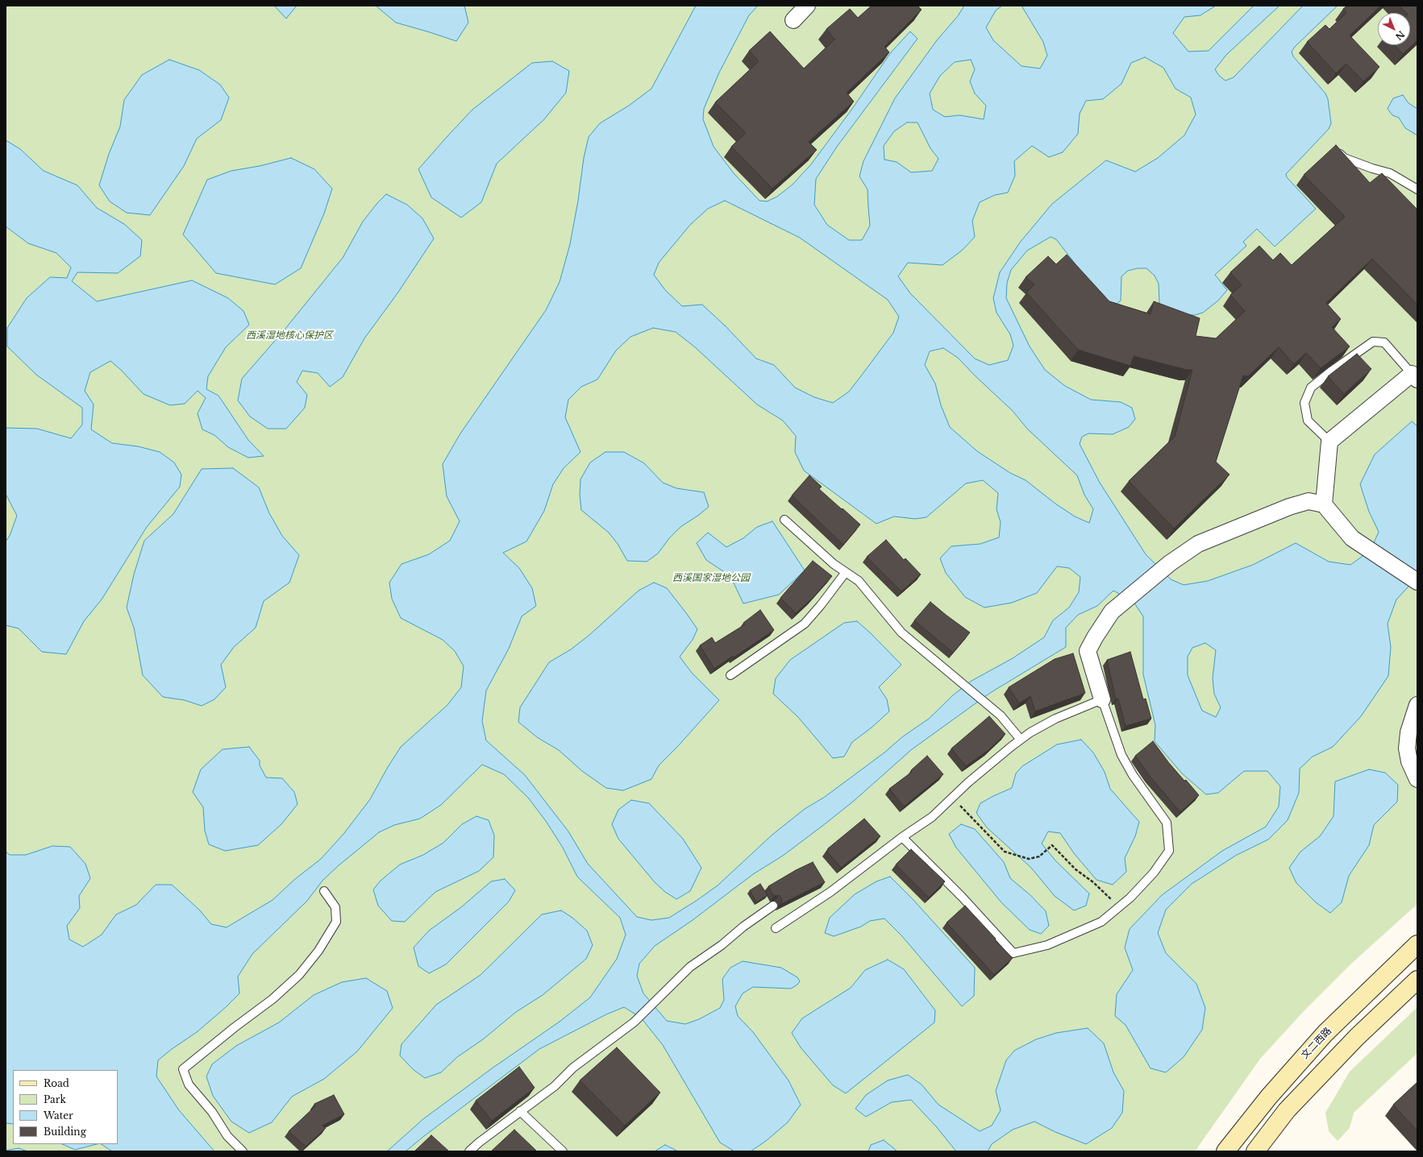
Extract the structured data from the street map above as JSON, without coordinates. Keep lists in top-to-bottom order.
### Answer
{
  "streets": {
    "main road": ["文二西路"]
  },
  "parks": ["西溪湿地核心保护区", "西溪国家湿地公园"],
  "legend": [
    "Road",
    "Park",
    "Water",
    "Building"
  ],
  "north": "bottom right"
}
